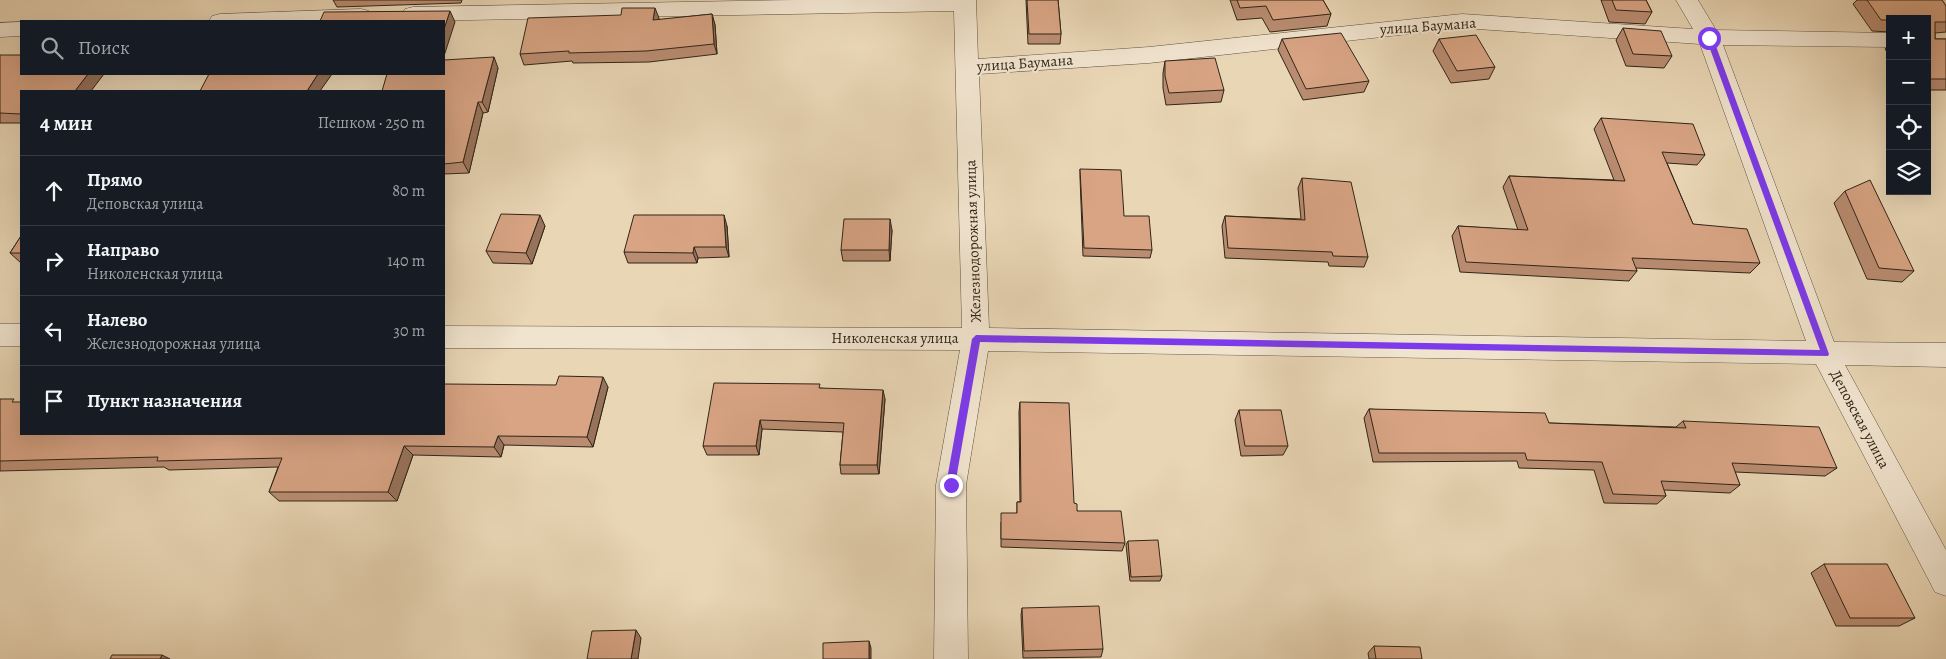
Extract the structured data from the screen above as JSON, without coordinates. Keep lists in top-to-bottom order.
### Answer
{
  "streets": {
    "street": [
      "улица Баумана",
      "Железнодорожная улица",
      "Николенская улица",
      "Деповская улица"
    ]
  },
  "crossings": [
    ["улица Баумана", "Железнодорожная улица"],
    ["улица Баумана", "Деповская улица"],
    ["Железнодорожная улица", "Николенская улица"],
    ["Николенская улица", "Деповская улица"]
  ],
  "page": {
    "map_buttons": ["+", "−"],
    "search": "Поиск",
    "heading": ["4 мин", "Пешком · 250 m"],
    "list": [
      ["Прямо", "Деповская улица", "80 m"],
      ["Направо", "Николенская улица", "140 m"],
      ["Налево", "Железнодорожная улица", "30 m"],
      "Пункт назначения"
    ]
  }
}
